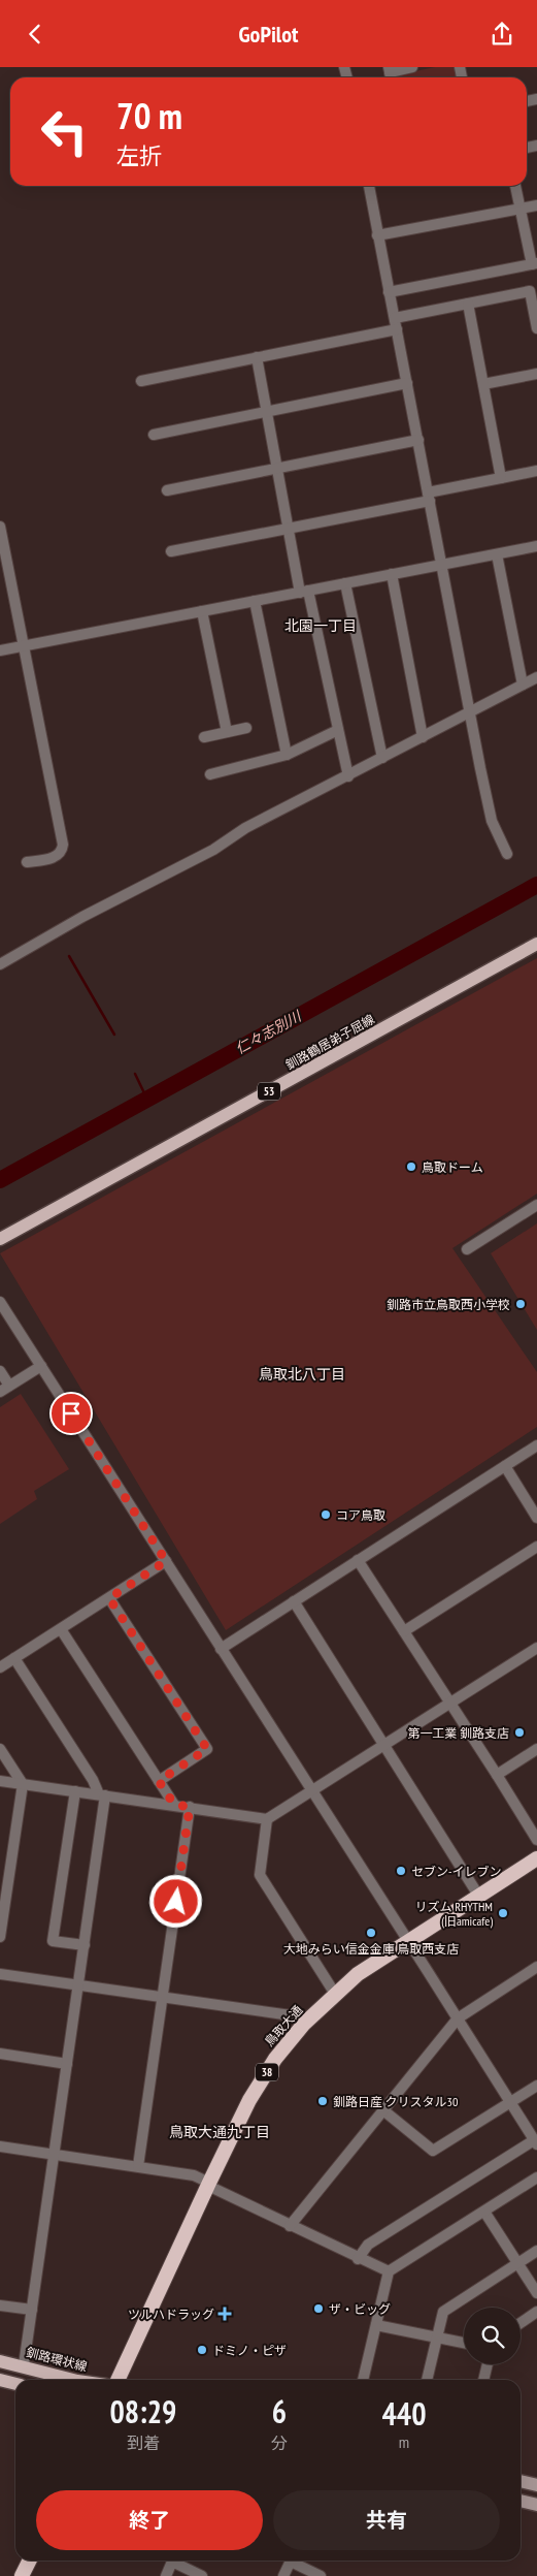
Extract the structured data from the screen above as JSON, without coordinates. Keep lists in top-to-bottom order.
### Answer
{
  "streets": {
    "highway": ["鳥取大通", "38"],
    "main road": ["釧路鶴居弟子屈線", "53", "釧路環状線"]
  },
  "districts": ["北園一丁目", "鳥取北八丁目", "鳥取大通九丁目"],
  "water": ["仁々志別川"],
  "places": {
    "other": [
      "鳥取ドーム",
      "釧路市立鳥取西小学校",
      "コア鳥取",
      "第一工業 釧路支店",
      "セブン-イレブン",
      "リズム RHYTHM (旧amicafe)",
      "大地みらい信金金庫 鳥取西支店",
      "釧路日産 クリスタル30",
      "ザ・ビッグ",
      "ドミノ・ピザ"
    ],
    "health": ["ツルハドラッグ"]
  },
  "page": {
    "header": "GoPilot",
    "turn": ["70 m", "左折"],
    "eta": [
      "08:29",
      "到着",
      "6",
      "分",
      "440",
      "m"
    ],
    "buttons": ["終了", "共有"]
  }
}
